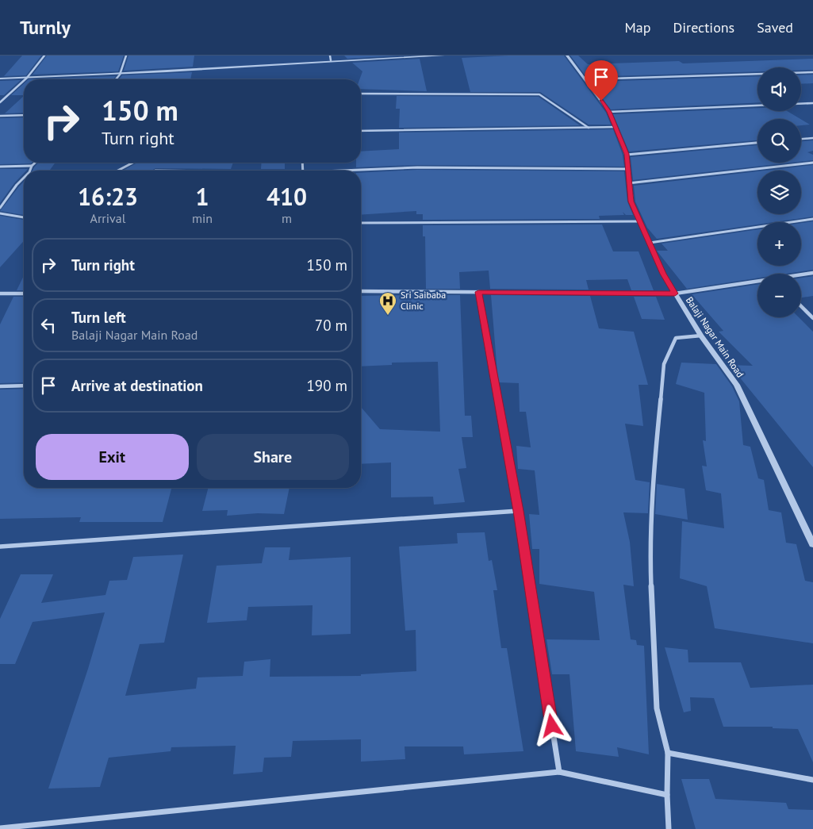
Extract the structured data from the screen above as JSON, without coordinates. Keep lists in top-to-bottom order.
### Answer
{
  "streets": {
    "street": ["Balaji Nagar Main Road"]
  },
  "places": {
    "hospital": ["Sri Saibaba Clinic"]
  },
  "page": {
    "header": "Turnly",
    "nav": ["Map", "Directions", "Saved"],
    "map_buttons": ["+", "−"],
    "turn": ["150 m", "Turn right"],
    "eta": [
      "16:23",
      "Arrival",
      "1",
      "min",
      "410",
      "m"
    ],
    "list": [
      {
        "name": "Turn right",
        "value": "150 m"
      },
      {
        "name": "Turn left",
        "note": "Balaji Nagar Main Road",
        "value": "70 m"
      },
      {
        "name": "Arrive at destination",
        "value": "190 m"
      }
    ],
    "buttons": ["Exit", "Share"]
  }
}
